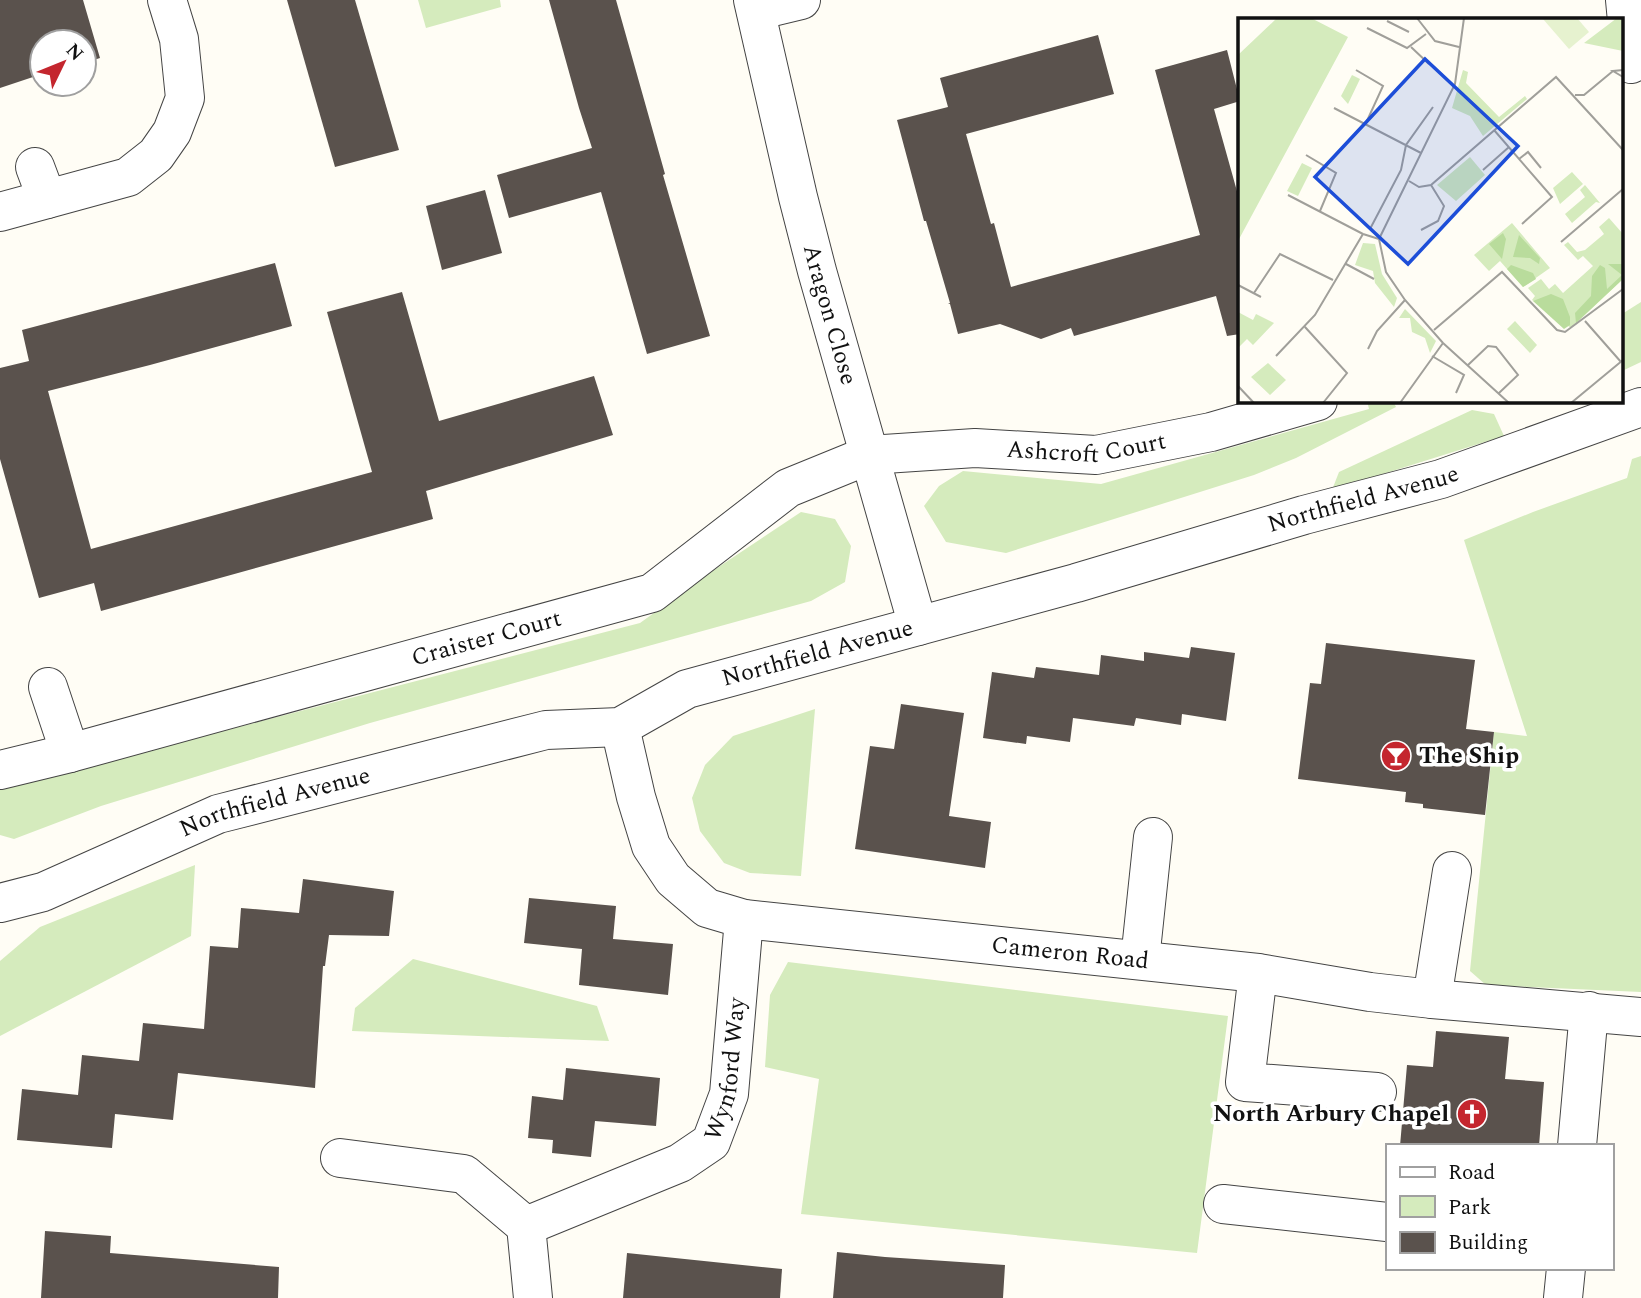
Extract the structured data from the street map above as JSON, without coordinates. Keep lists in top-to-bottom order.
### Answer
{
  "streets": {
    "street": [
      "Aragon Close",
      "Ashcroft Court",
      "Northfield Avenue",
      "Craister Court",
      "Cameron Road",
      "Wynford Way"
    ]
  },
  "crossings": [
    ["Aragon Close", "Ashcroft Court"],
    ["Aragon Close", "Northfield Avenue"],
    ["Aragon Close", "Craister Court"],
    ["Ashcroft Court", "Craister Court"],
    ["Northfield Avenue", "Cameron Road"],
    ["Cameron Road", "Wynford Way"]
  ],
  "places": {
    "bar": ["The Ship"],
    "church": ["North Arbury Chapel"]
  },
  "legend": ["Road", "Park", "Building"],
  "north": "top right"
}
